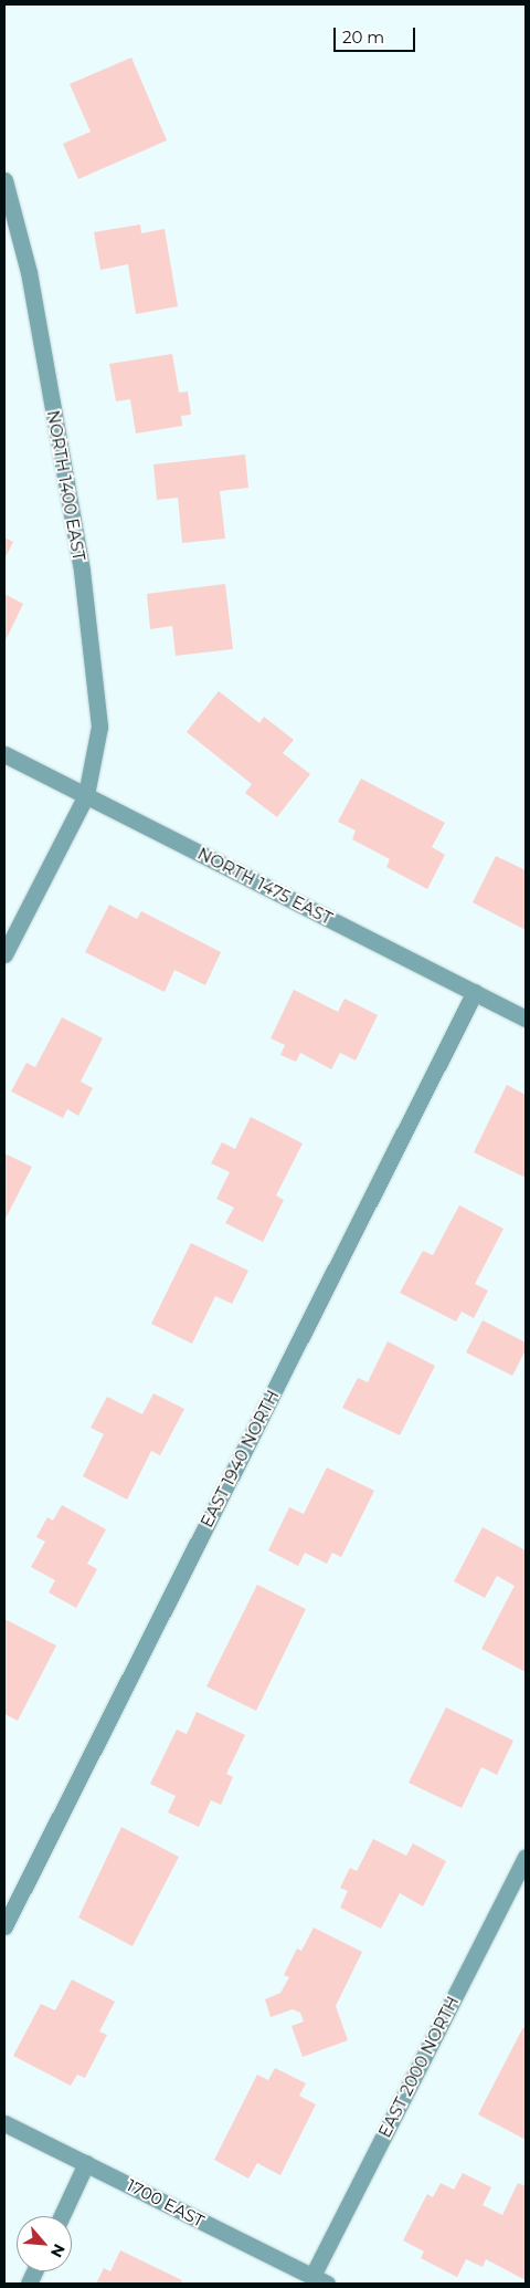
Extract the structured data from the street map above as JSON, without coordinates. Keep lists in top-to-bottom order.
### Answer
{
  "streets": {
    "street": [
      "NORTH 1400 EAST",
      "NORTH 1475 EAST",
      "EAST 1940 NORTH",
      "EAST 2000 NORTH",
      "1700 EAST"
    ]
  },
  "crossings": [
    ["NORTH 1400 EAST", "NORTH 1475 EAST"],
    ["NORTH 1475 EAST", "EAST 1940 NORTH"],
    ["EAST 2000 NORTH", "1700 EAST"]
  ],
  "scale_bar": "20 m",
  "north": "bottom right"
}
